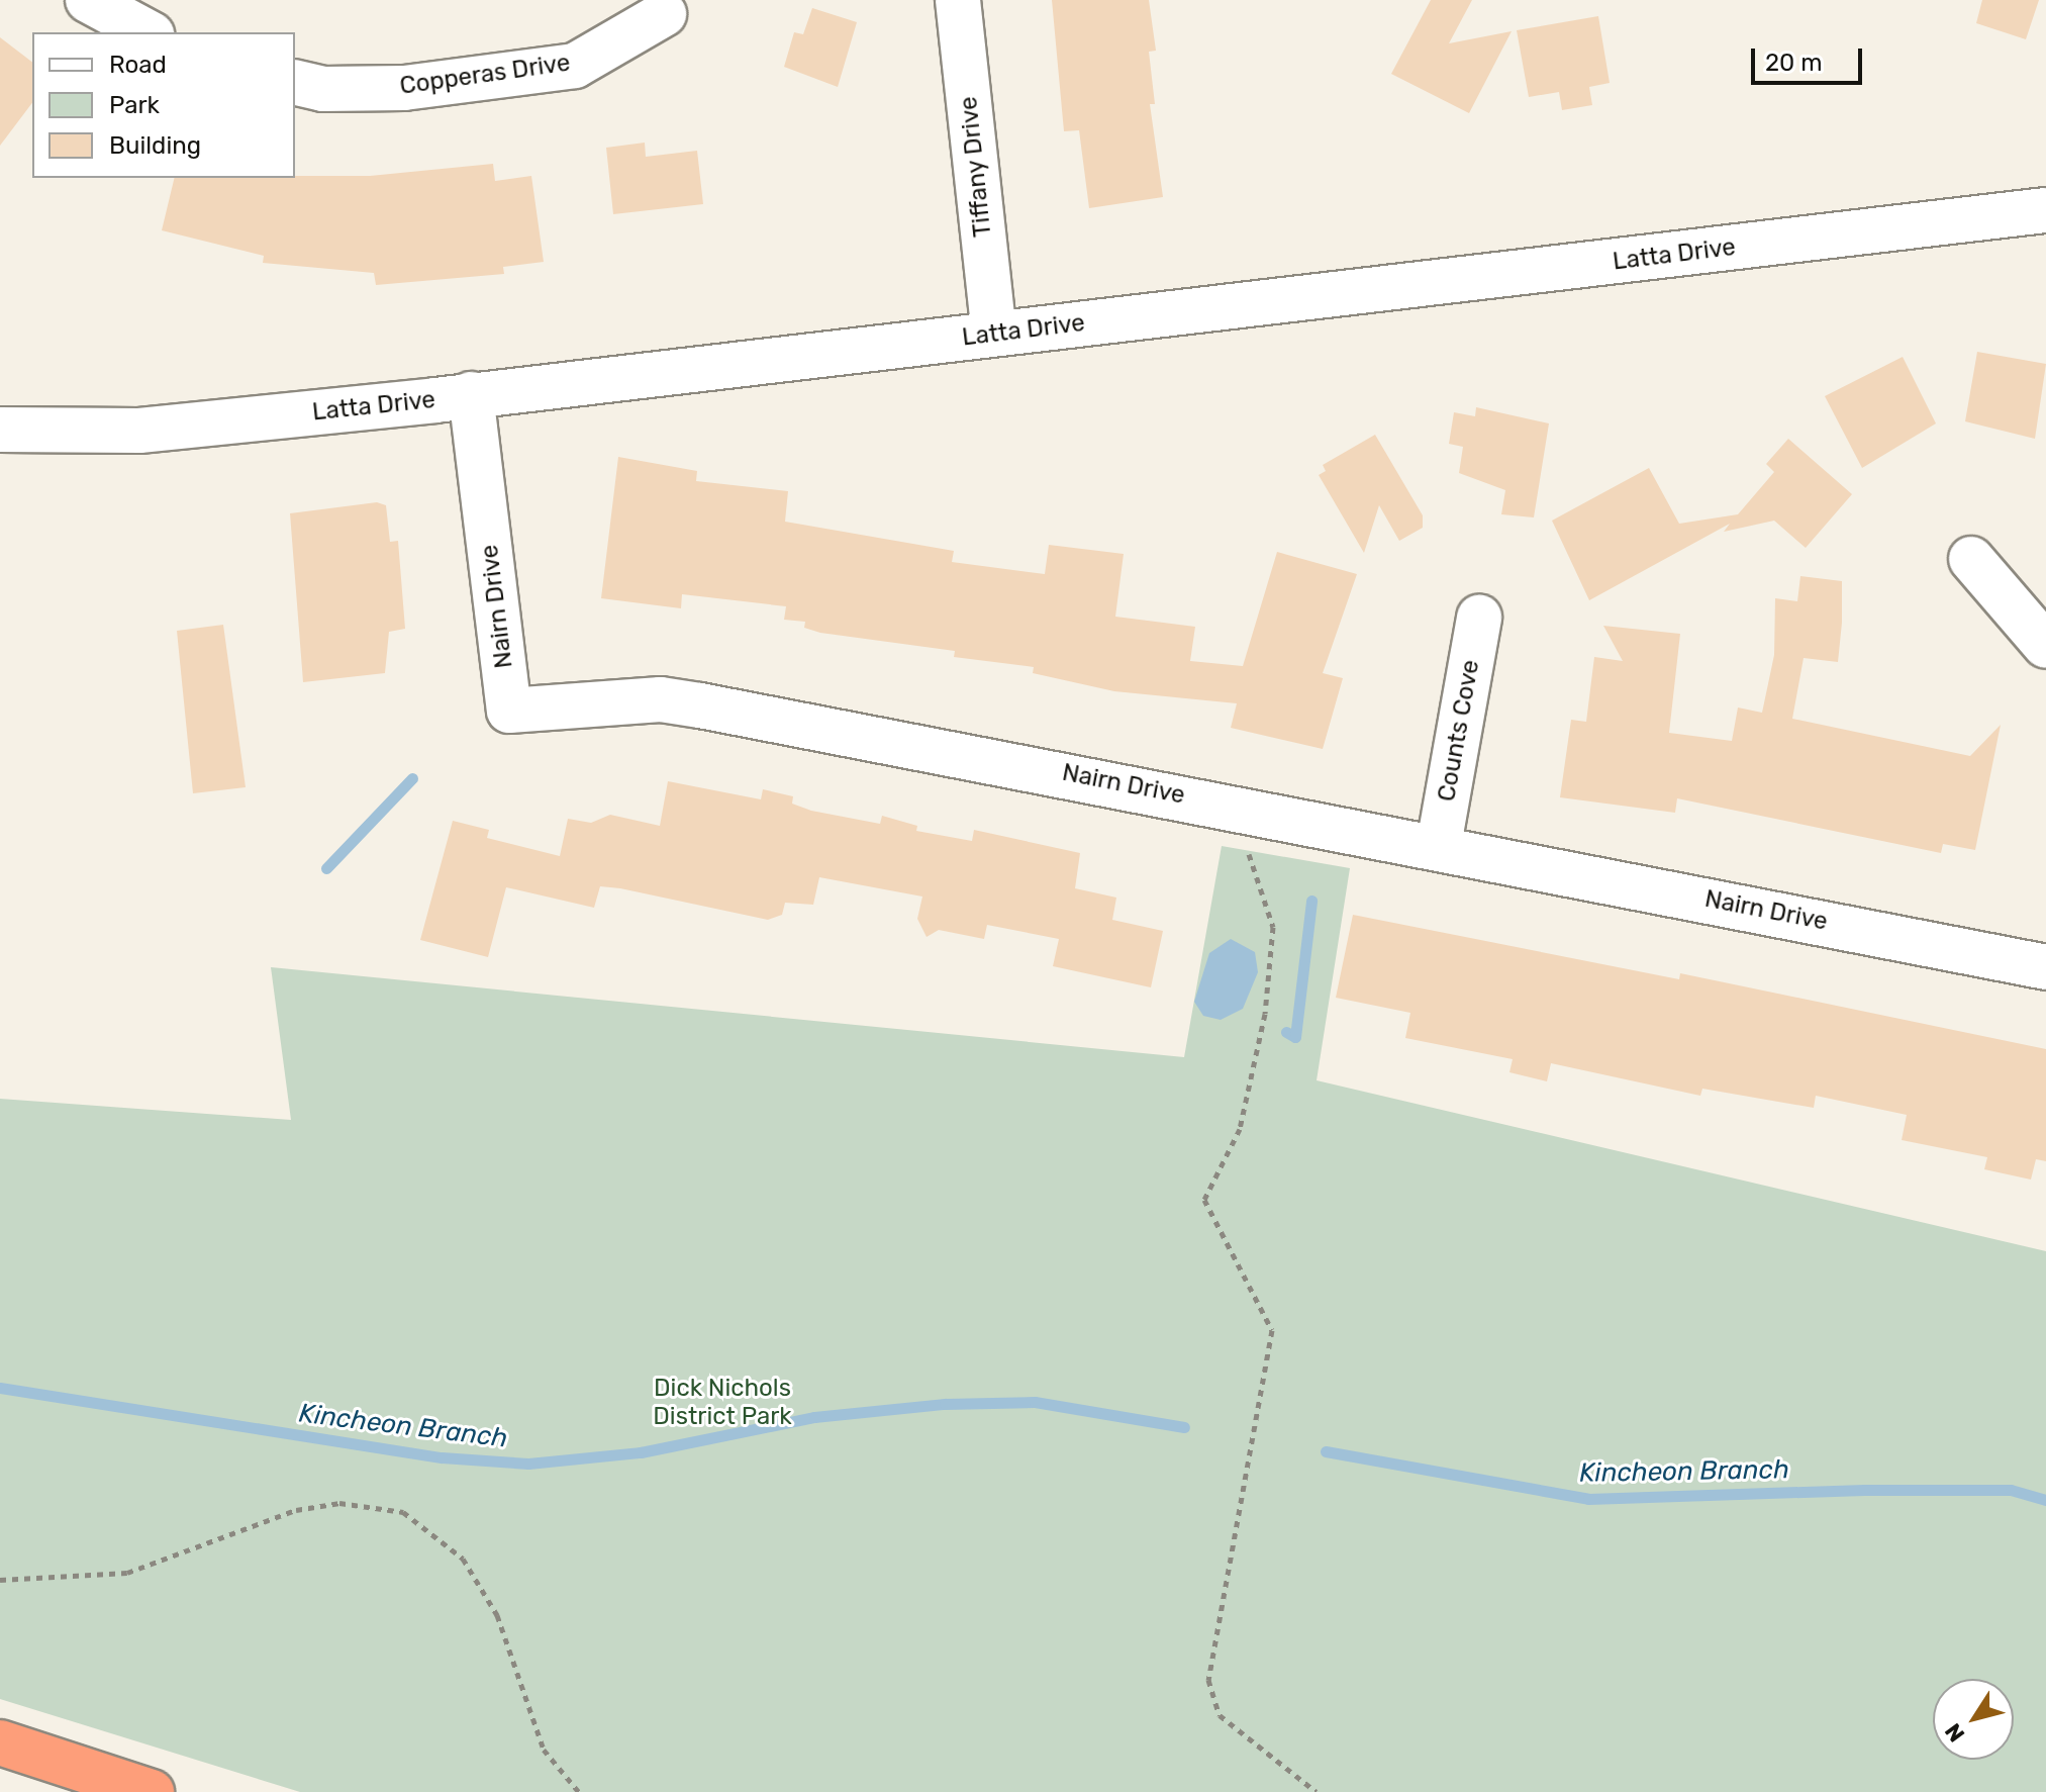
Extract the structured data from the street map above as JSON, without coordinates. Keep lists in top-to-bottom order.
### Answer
{
  "streets": {
    "street": [
      "Copperas Drive",
      "Tiffany Drive",
      "Latta Drive",
      "Nairn Drive",
      "Counts Cove"
    ]
  },
  "crossings": [
    ["Tiffany Drive", "Latta Drive"],
    ["Latta Drive", "Nairn Drive"],
    ["Nairn Drive", "Counts Cove"]
  ],
  "water": ["Kincheon Branch"],
  "parks": ["Dick Nichols District Park"],
  "legend": ["Road", "Park", "Building"],
  "scale_bar": "20 m",
  "north": "bottom left"
}
